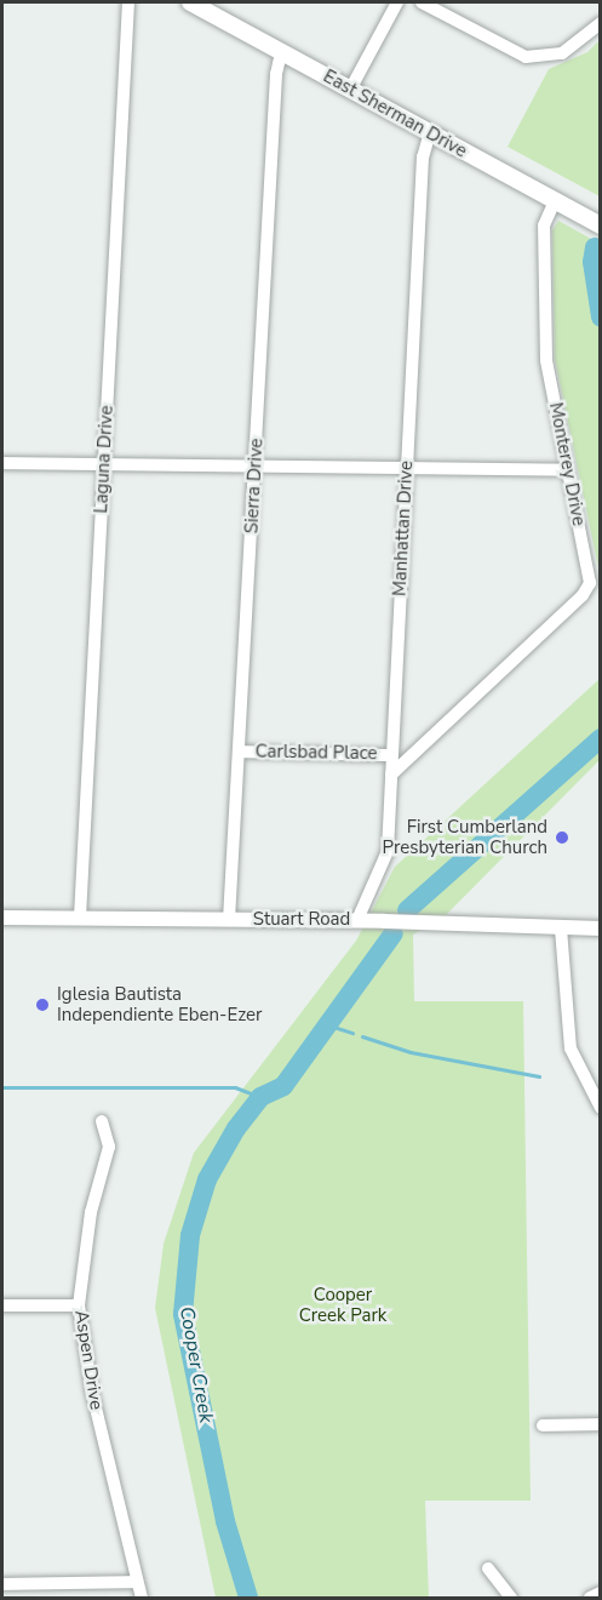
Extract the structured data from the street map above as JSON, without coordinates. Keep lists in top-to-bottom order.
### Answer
{
  "streets": {
    "main road": ["East Sherman Drive"],
    "street": [
      "Laguna Drive",
      "Monterey Drive",
      "Sierra Drive",
      "Manhattan Drive",
      "Carlsbad Place",
      "Stuart Road",
      "Aspen Drive"
    ]
  },
  "crossings": [
    ["East Sherman Drive", "Monterey Drive"],
    ["East Sherman Drive", "Sierra Drive"],
    ["East Sherman Drive", "Manhattan Drive"],
    ["Laguna Drive", "Stuart Road"],
    ["Monterey Drive", "Manhattan Drive"],
    ["Sierra Drive", "Carlsbad Place"],
    ["Sierra Drive", "Stuart Road"],
    ["Manhattan Drive", "Carlsbad Place"],
    ["Manhattan Drive", "Stuart Road"]
  ],
  "water": ["Cooper Creek"],
  "parks": ["Cooper Creek Park"],
  "places": ["First Cumberland Presbyterian Church", "Iglesia Bautista Independiente Eben-Ezer"]
}
